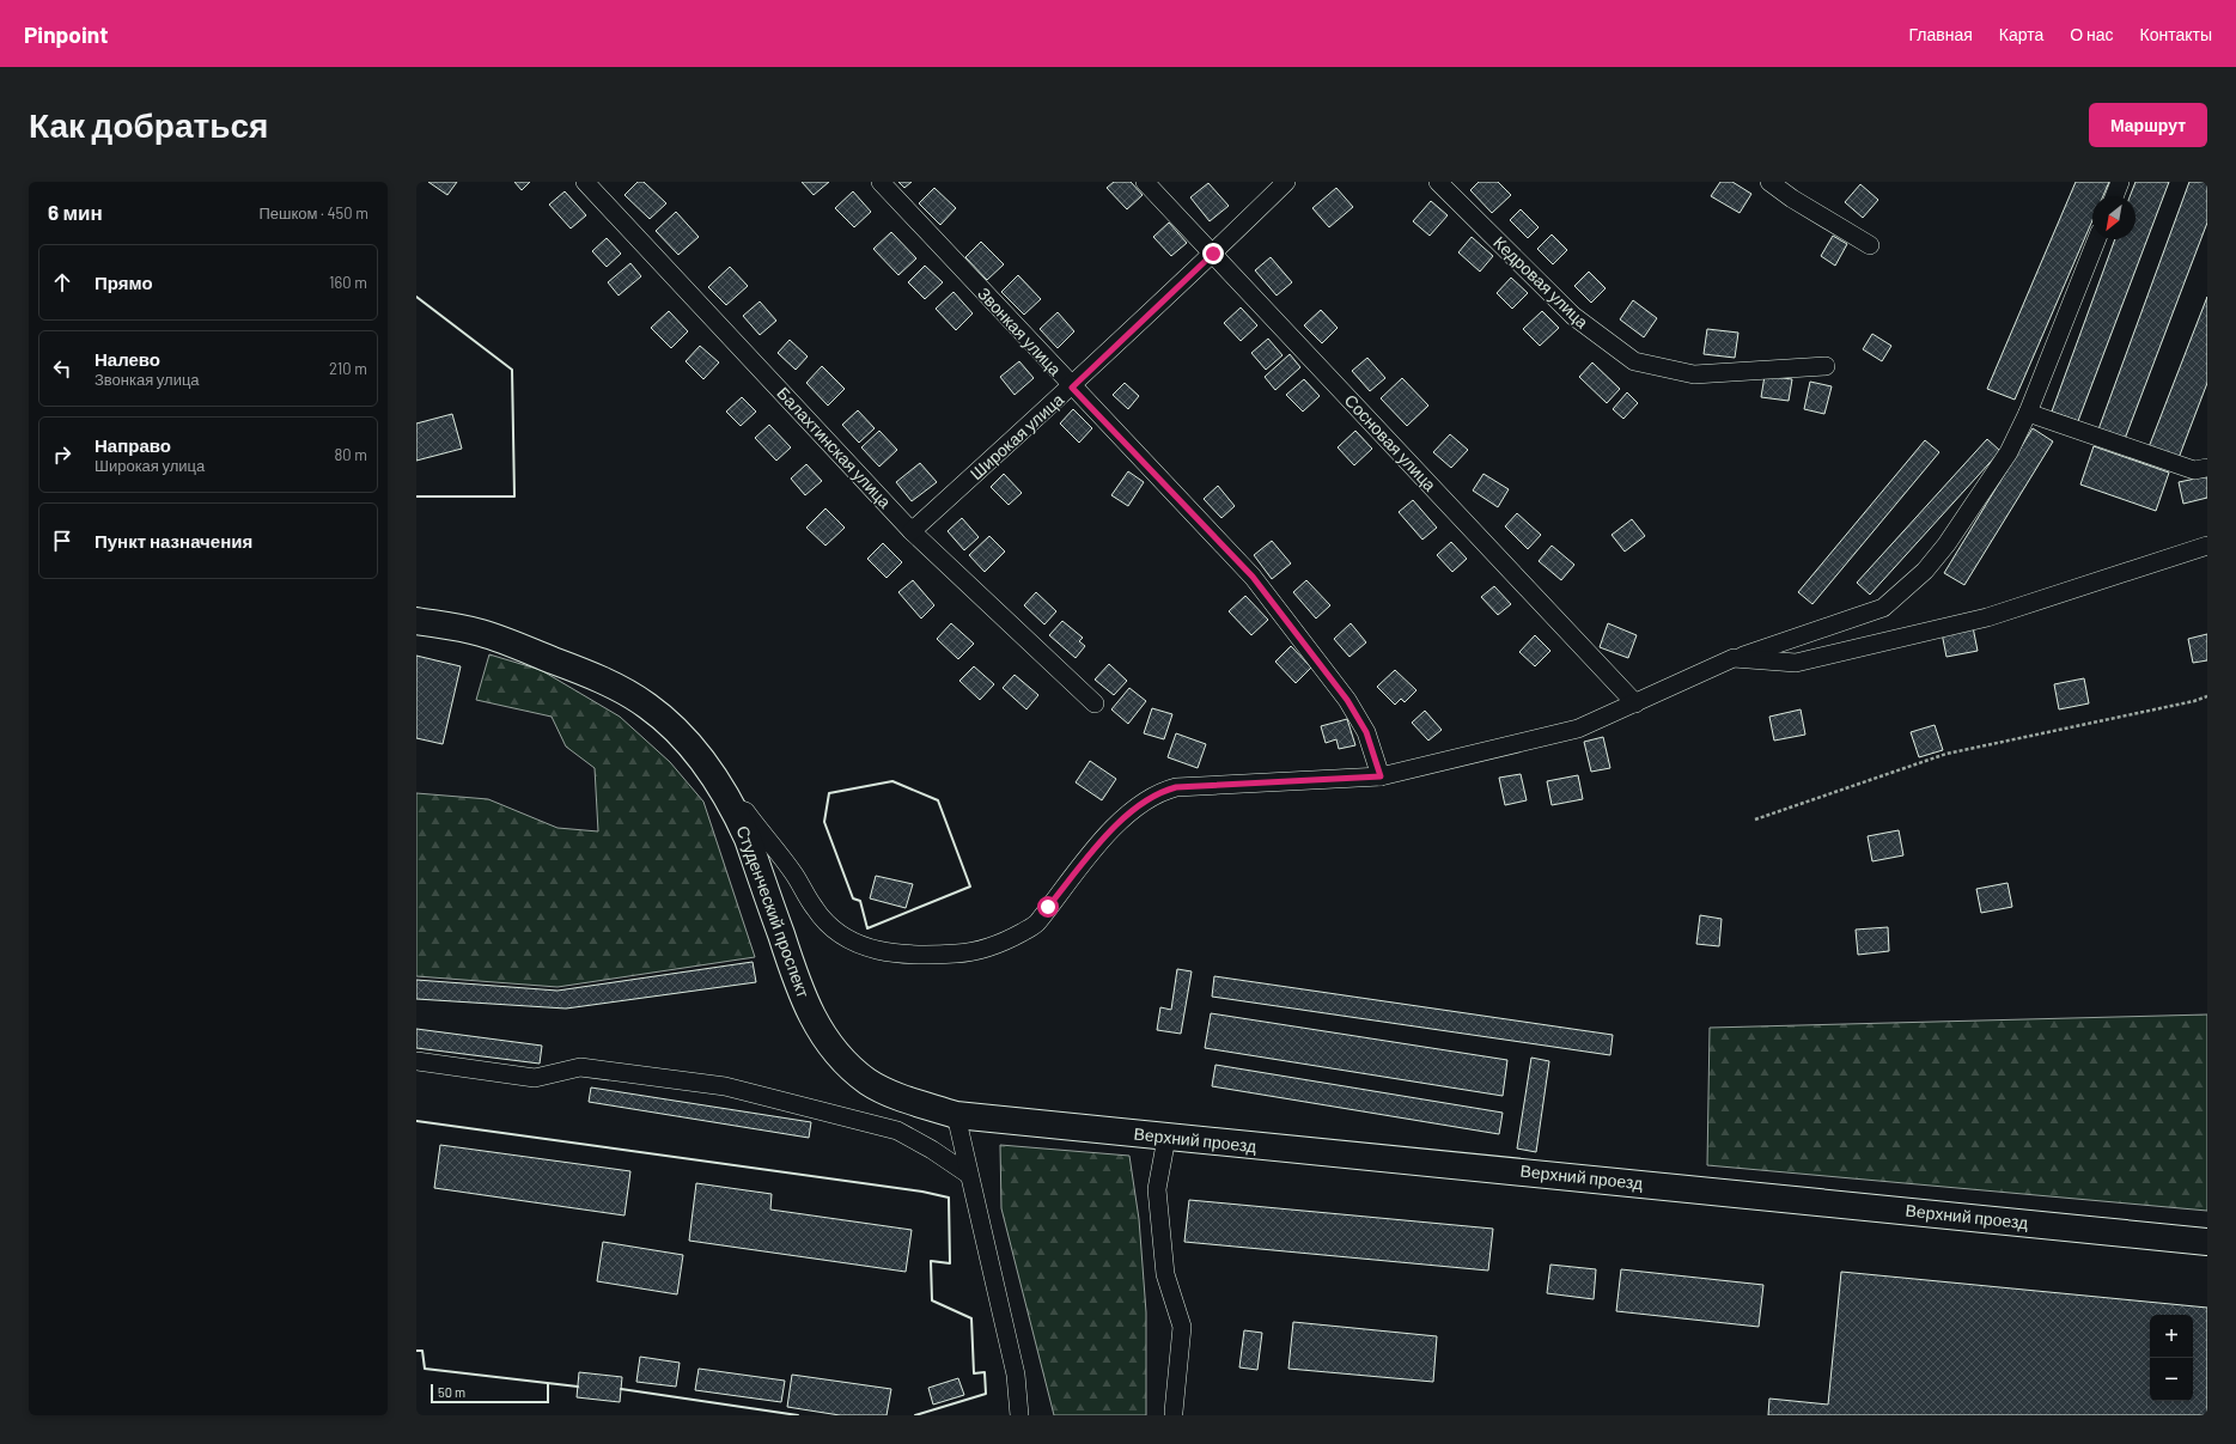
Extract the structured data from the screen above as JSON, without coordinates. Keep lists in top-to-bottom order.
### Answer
{
  "streets": {
    "highway": ["Студенческий проспект", "Верхний проезд"],
    "street": [
      "Кедровая улица",
      "Звонкая улица",
      "Широкая улица",
      "Сосновая улица",
      "Балахтинская улица"
    ]
  },
  "crossings": [
    ["Звонкая улица", "Широкая улица"],
    ["Широкая улица", "Сосновая улица"],
    ["Широкая улица", "Балахтинская улица"],
    ["Студенческий проспект", "Верхний проезд"]
  ],
  "scale_bar": "50 m",
  "north": "bottom left",
  "page": {
    "header": "Pinpoint",
    "nav": [
      "Главная",
      "Карта",
      "О нас",
      "Контакты"
    ],
    "buttons": "Маршрут",
    "title": "Как добраться",
    "heading": ["6 мин", "Пешком · 450 m"],
    "list": [
      ["Прямо", "160 m"],
      ["Налево", "Звонкая улица", "210 m"],
      ["Направо", "Широкая улица", "80 m"],
      "Пункт назначения"
    ],
    "map_buttons": ["+", "−"],
    "scale": "50 m"
  }
}
